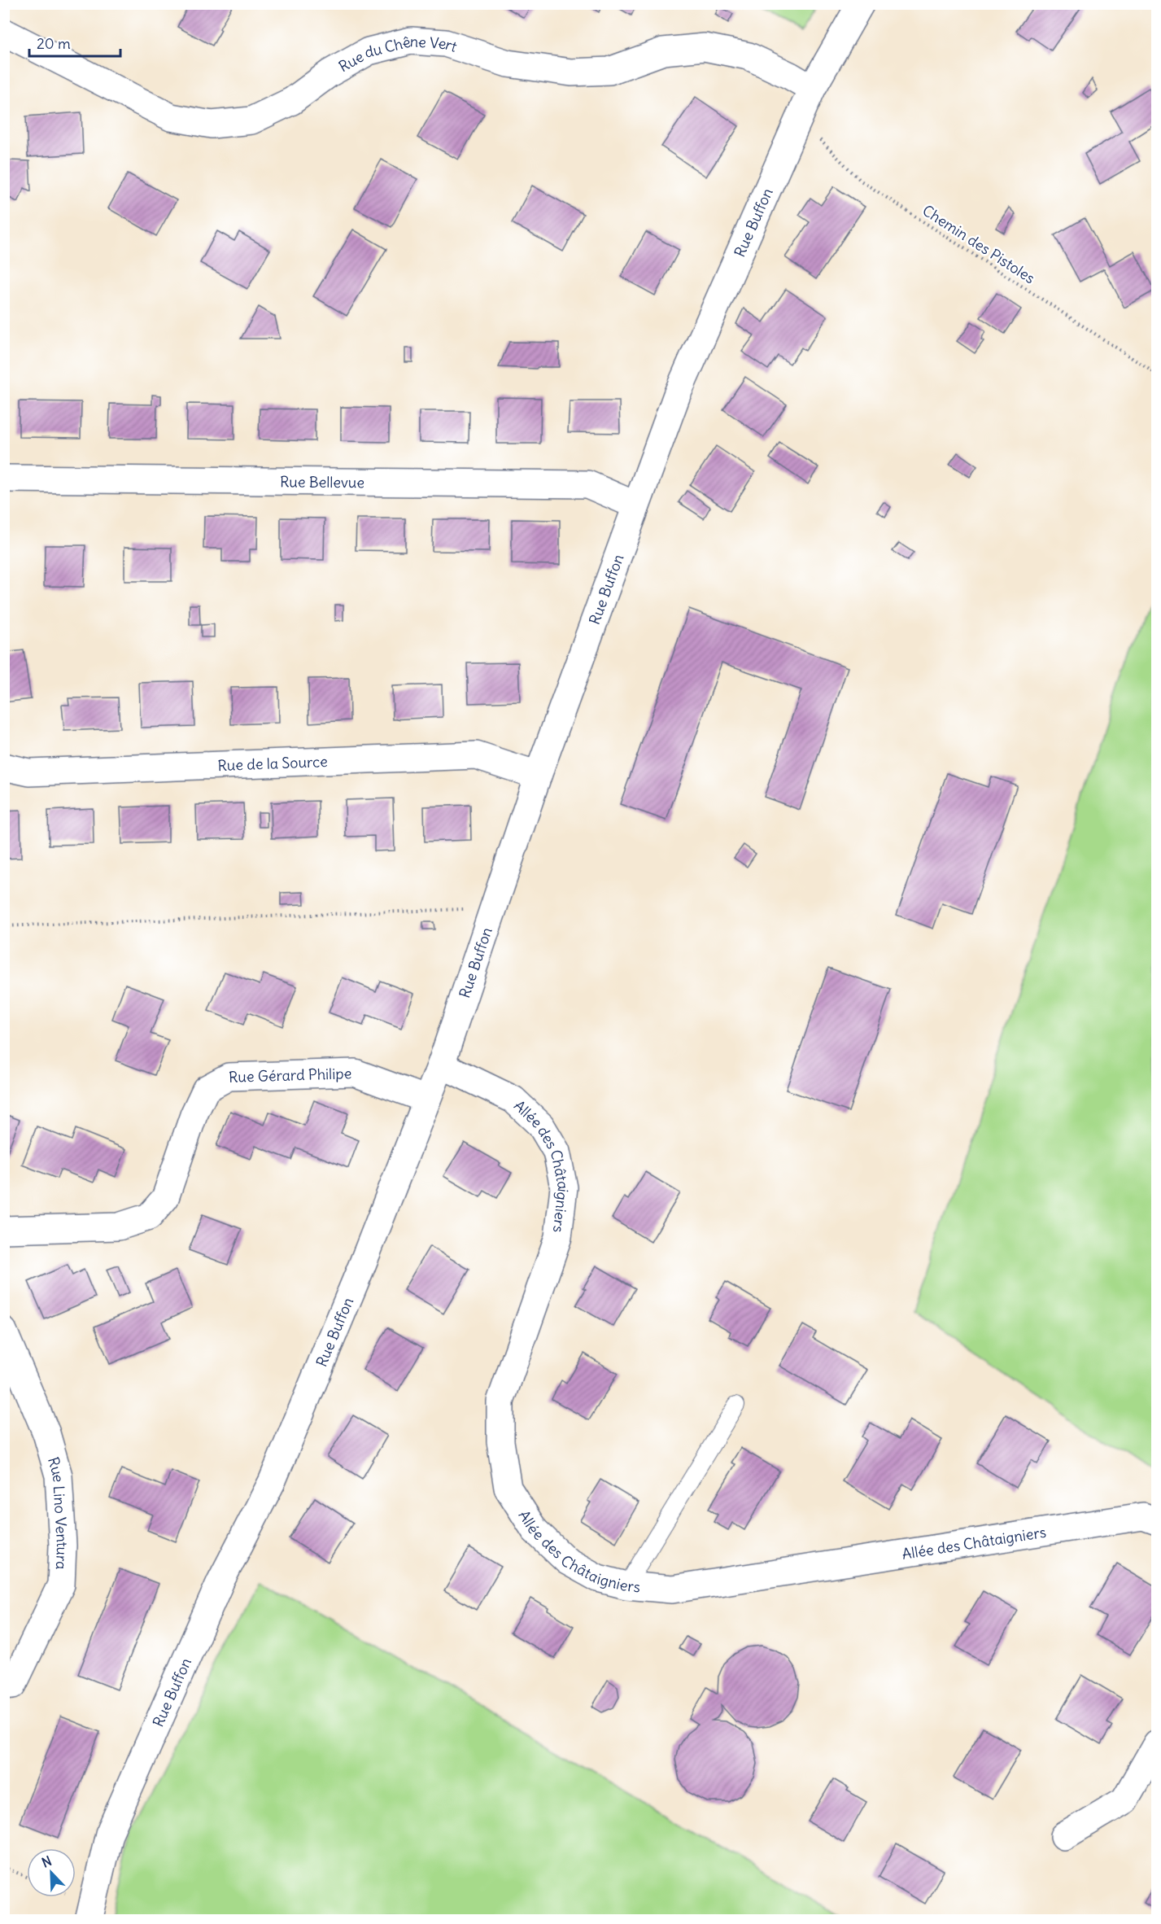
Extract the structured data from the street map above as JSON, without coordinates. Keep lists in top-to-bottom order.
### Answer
{
  "streets": {
    "street": [
      "Rue du Chêne Vert",
      "Rue Buffon",
      "Rue Bellevue",
      "Rue de la Source",
      "Rue Gérard Philipe",
      "Allée des Châtaigniers",
      "Rue Lino Ventura"
    ],
    "path": ["Chemin des Pistoles"]
  },
  "crossings": [
    ["Rue du Chêne Vert", "Rue Buffon"],
    ["Rue Buffon", "Chemin des Pistoles"],
    ["Rue Buffon", "Rue Bellevue"],
    ["Rue Buffon", "Rue de la Source"],
    ["Rue Buffon", "Rue Gérard Philipe"],
    ["Rue Buffon", "Allée des Châtaigniers"]
  ],
  "scale_bar": "20 m",
  "north": "top left"
}
